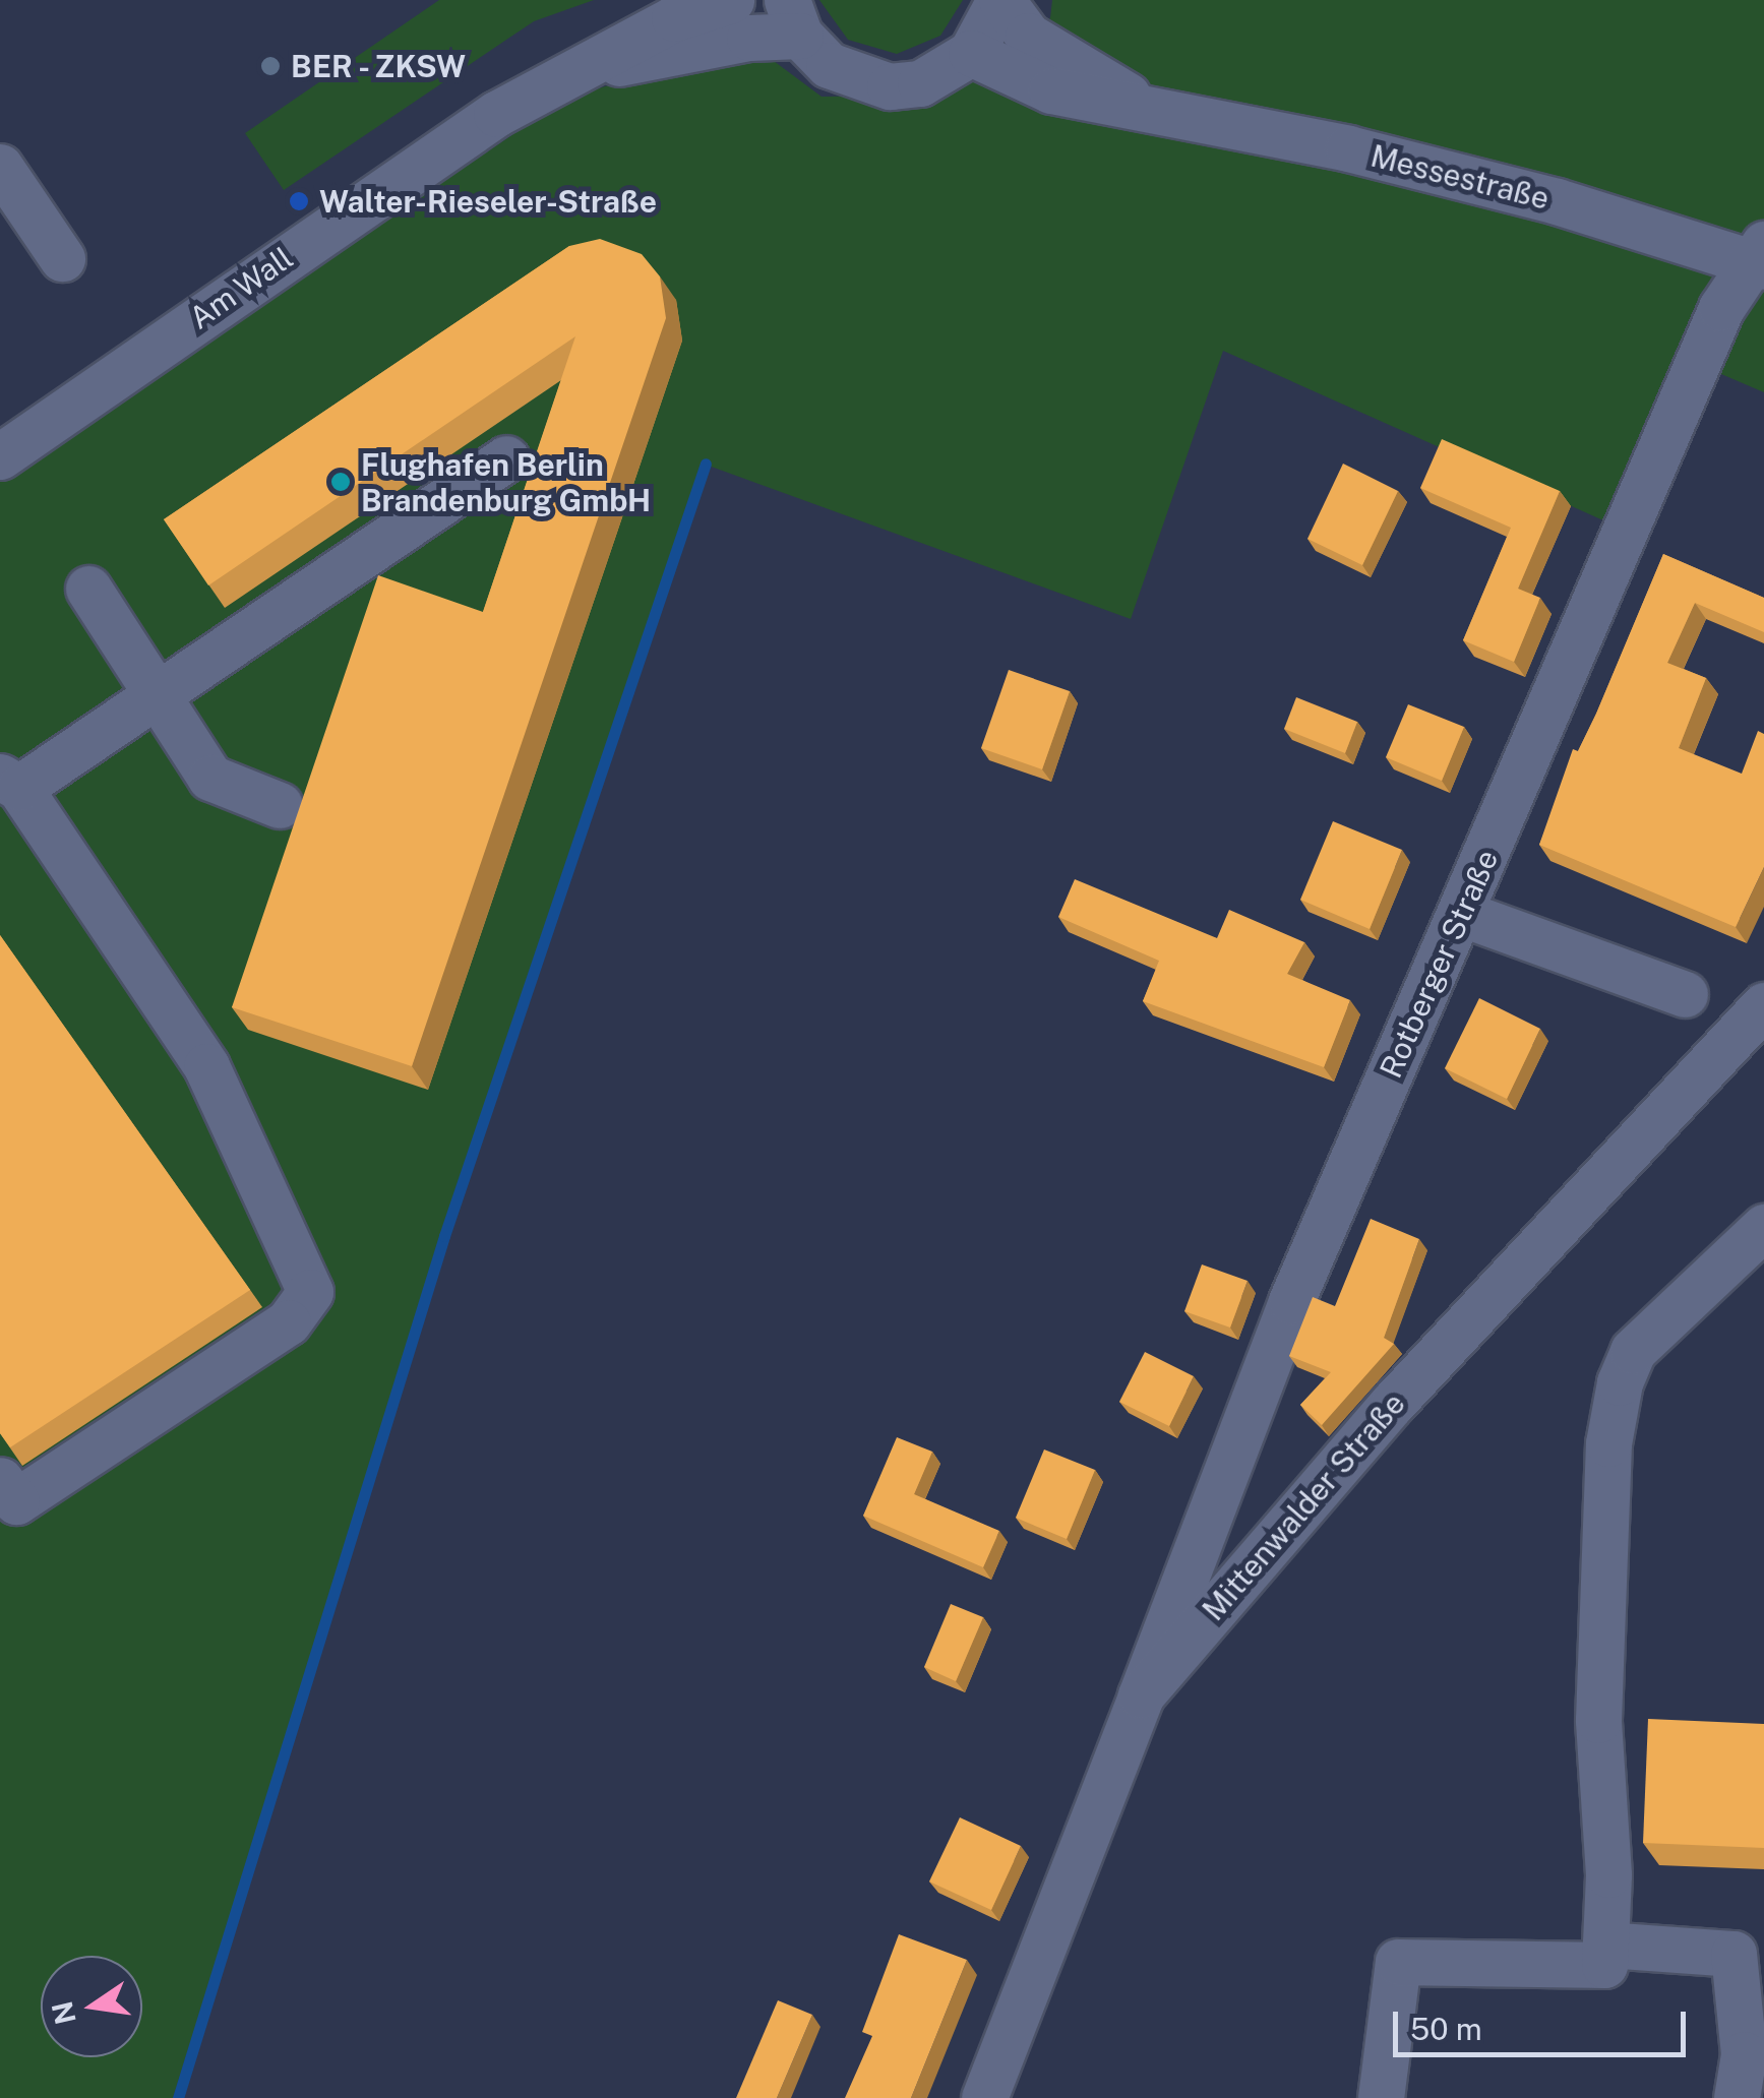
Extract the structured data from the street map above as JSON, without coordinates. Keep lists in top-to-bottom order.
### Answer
{
  "streets": {
    "street": [
      "Messestraße",
      "Am Wall",
      "Rotberger Straße",
      "Mittenwalder Straße"
    ]
  },
  "crossings": [
    ["Messestraße", "Rotberger Straße"],
    ["Rotberger Straße", "Mittenwalder Straße"]
  ],
  "places": ["BER - ZKSW", "Walter-Rieseler-Straße", "Flughafen Berlin Brandenburg GmbH"],
  "scale_bar": "50 m",
  "north": "left"
}
